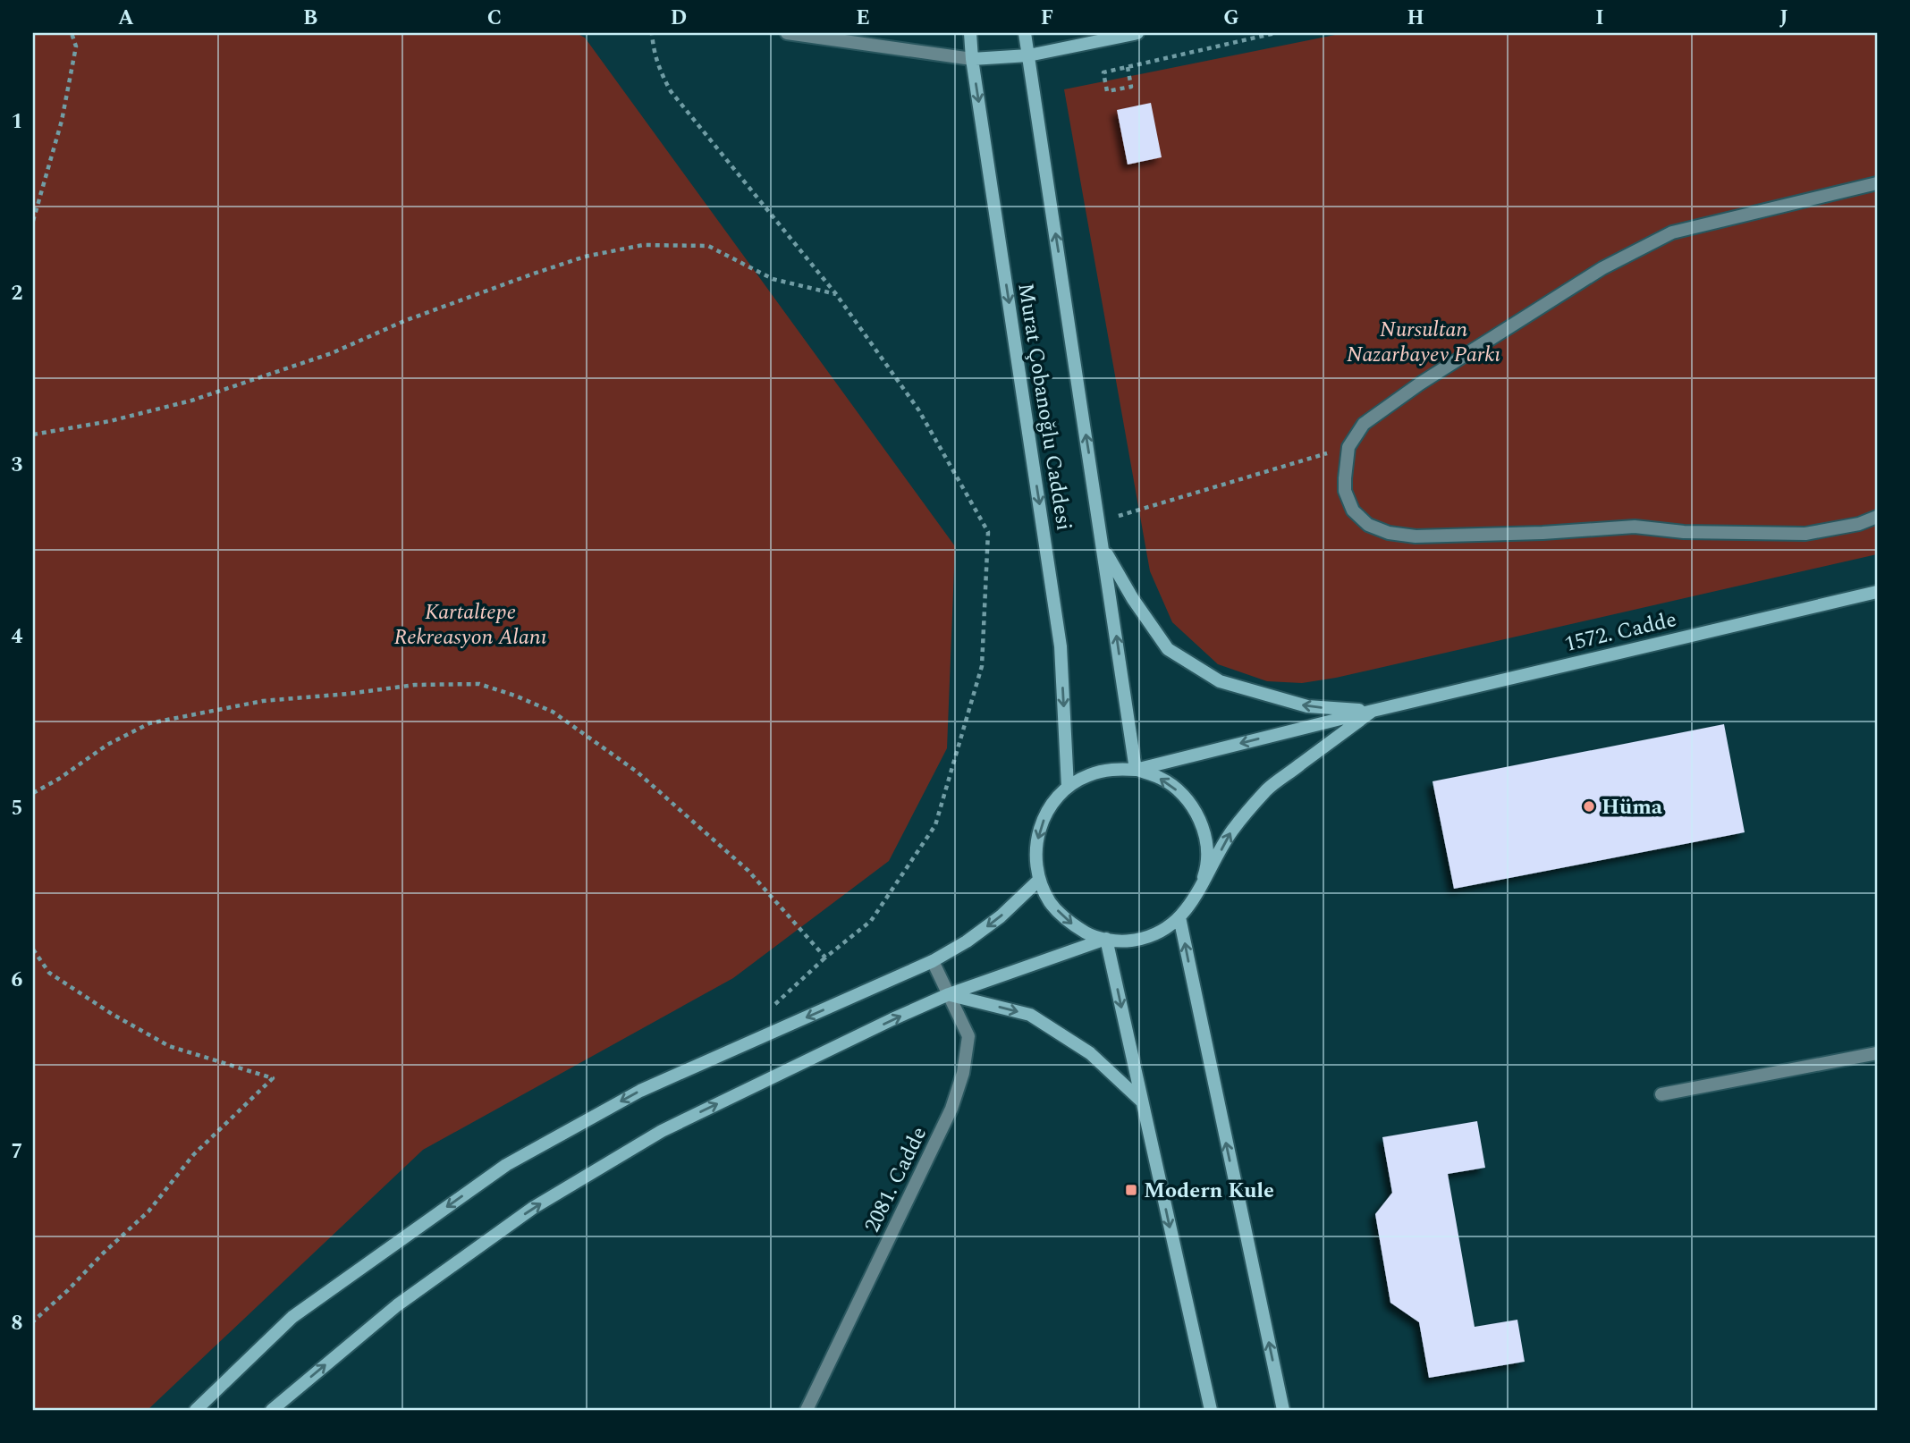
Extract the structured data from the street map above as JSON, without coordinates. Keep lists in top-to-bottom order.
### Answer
{
  "streets": {
    "main road": ["Murat Çobanoğlu Caddesi", "1572. Cadde"],
    "street": ["2081. Cadde"]
  },
  "crossings": [
    ["Murat Çobanoğlu Caddesi", "1572. Cadde"]
  ],
  "parks": ["Nursultan Nazarbayev Parkı", "Kartaltepe Rekreasyon Alanı"],
  "places": {
    "other": ["Hüma"],
    "transit": ["Modern Kule"]
  },
  "grid": {
    "columns": [
      "A",
      "B",
      "C",
      "D",
      "E",
      "F",
      "G",
      "H",
      "I",
      "J"
    ],
    "rows": [
      "1",
      "2",
      "3",
      "4",
      "5",
      "6",
      "7",
      "8"
    ]
  }
}
